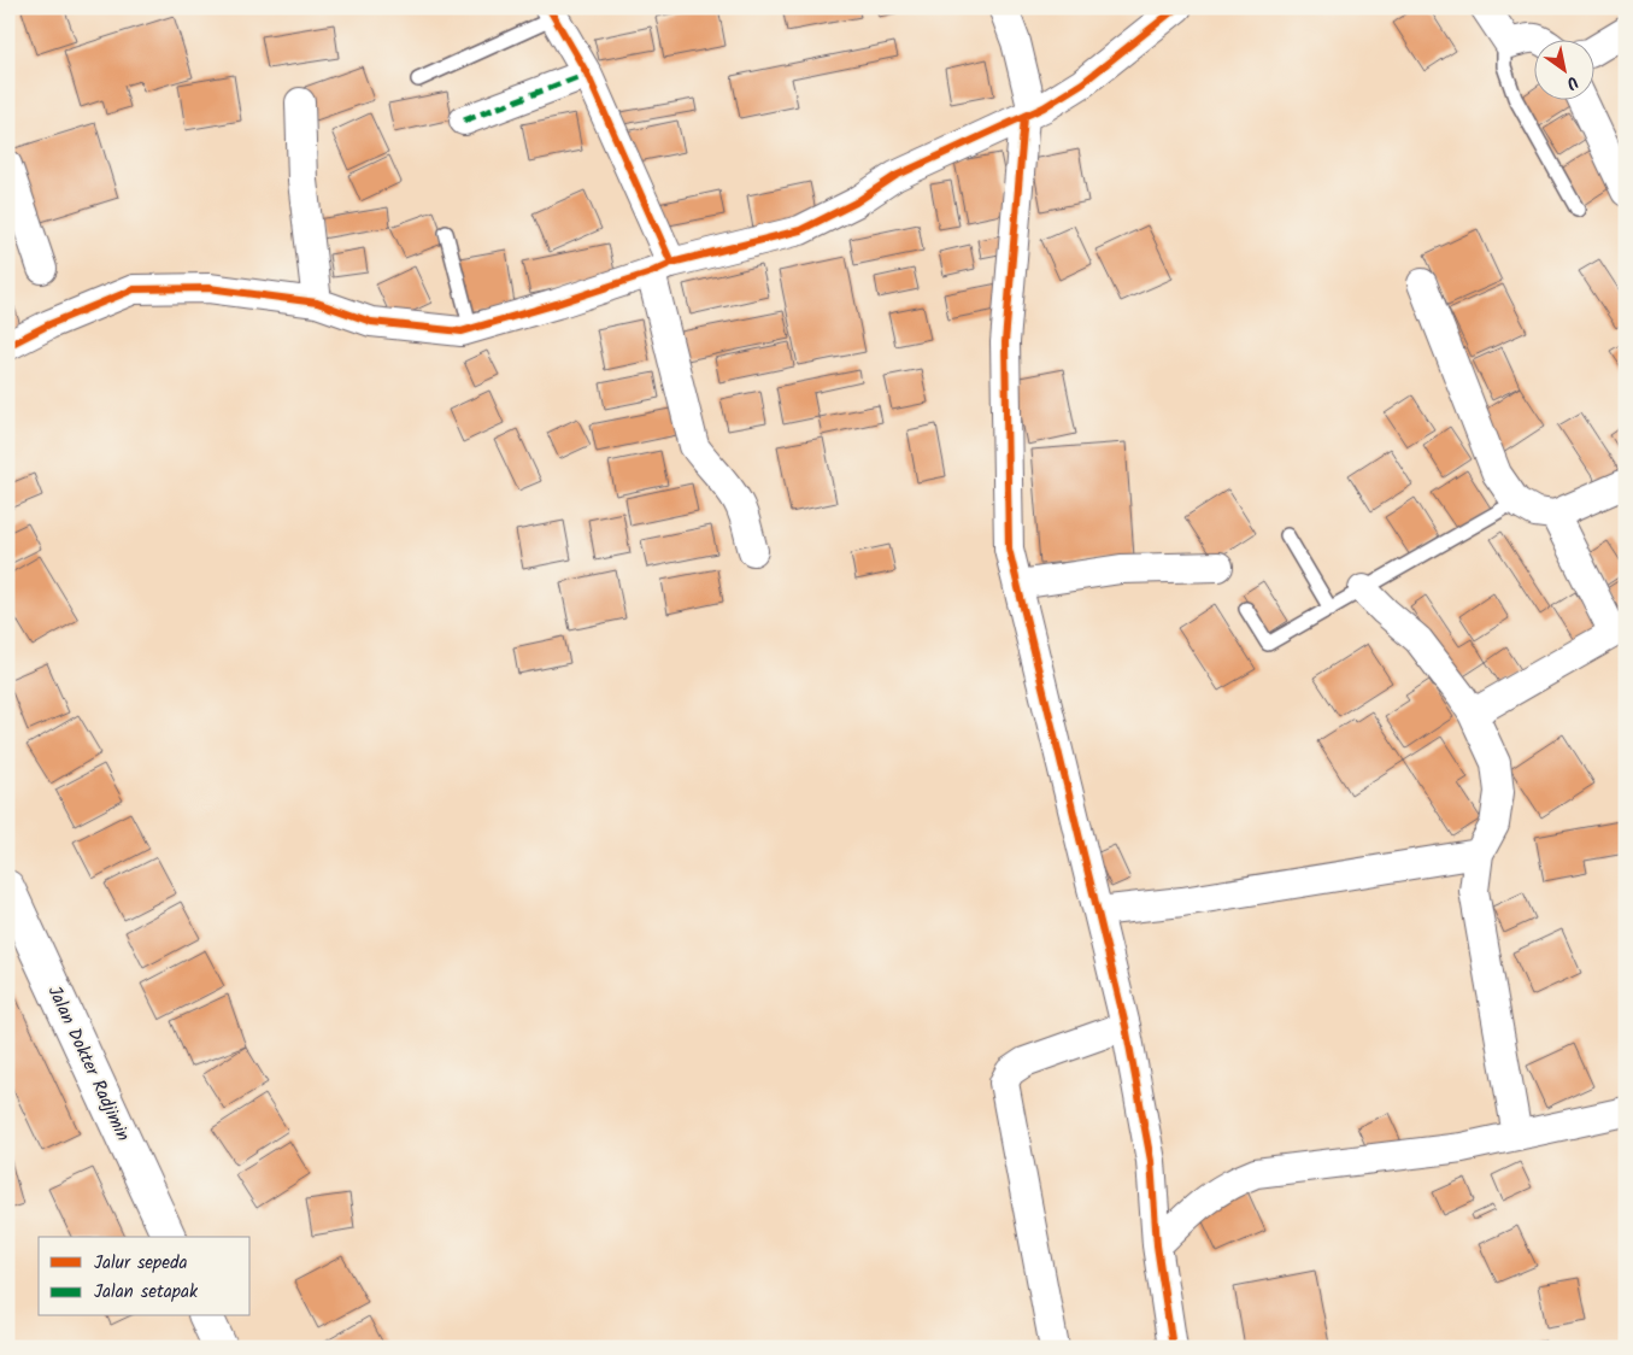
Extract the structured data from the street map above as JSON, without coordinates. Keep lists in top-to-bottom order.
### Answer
{
  "streets": {
    "main road": ["Jalan Dokter Radjimin"]
  },
  "legend": ["Jalur sepeda", "Jalan setapak"],
  "north": "bottom right"
}
